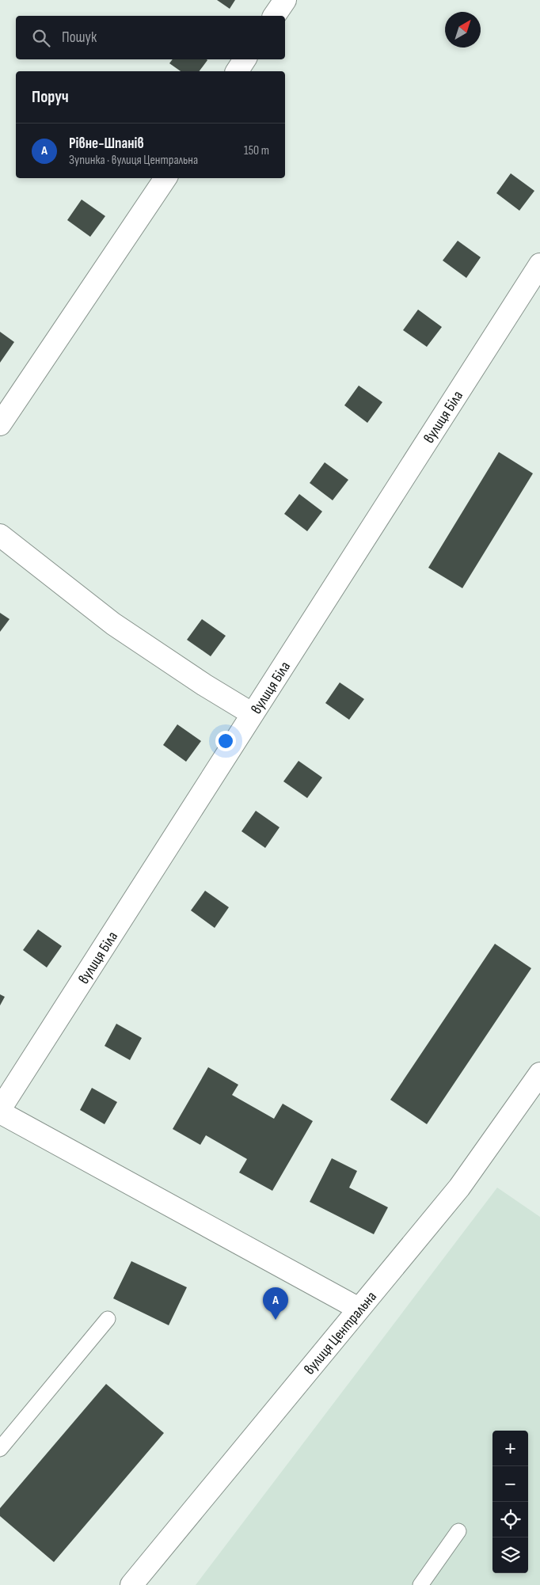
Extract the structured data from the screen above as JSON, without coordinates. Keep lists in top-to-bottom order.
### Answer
{
  "streets": {
    "street": ["вулиця Біла", "вулиця Центральна"]
  },
  "north": "top right",
  "page": {
    "search": "Пошук",
    "heading": "Поруч",
    "list": [
      {
        "mark": "A",
        "name": "Рівне-Шпанів",
        "note": "Зупинка · вулиця Центральна",
        "value": "150 m"
      }
    ],
    "pins": "A",
    "map_buttons": ["+", "−"]
  }
}
